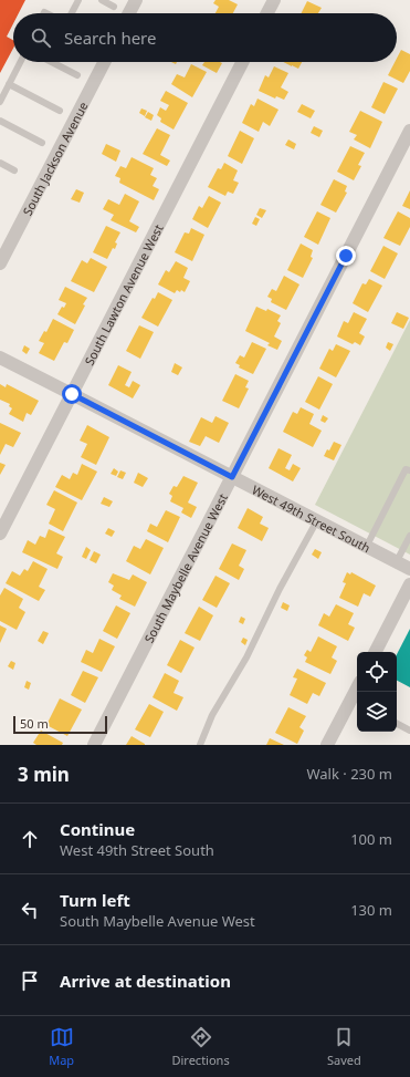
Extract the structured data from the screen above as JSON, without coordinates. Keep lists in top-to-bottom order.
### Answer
{
  "streets": {
    "street": [
      "South Jackson Avenue",
      "South Lawton Avenue West",
      "West 49th Street South",
      "South Maybelle Avenue West"
    ]
  },
  "crossings": [
    ["South Lawton Avenue West", "West 49th Street South"],
    ["West 49th Street South", "South Maybelle Avenue West"]
  ],
  "scale_bar": "50 m",
  "page": {
    "search": "Search here",
    "scale": "50 m",
    "heading": ["3 min", "Walk · 230 m"],
    "list": [
      ["Continue", "West 49th Street South", "100 m"],
      ["Turn left", "South Maybelle Avenue West", "130 m"],
      "Arrive at destination"
    ],
    "nav": ["Map", "Directions", "Saved"]
  }
}
